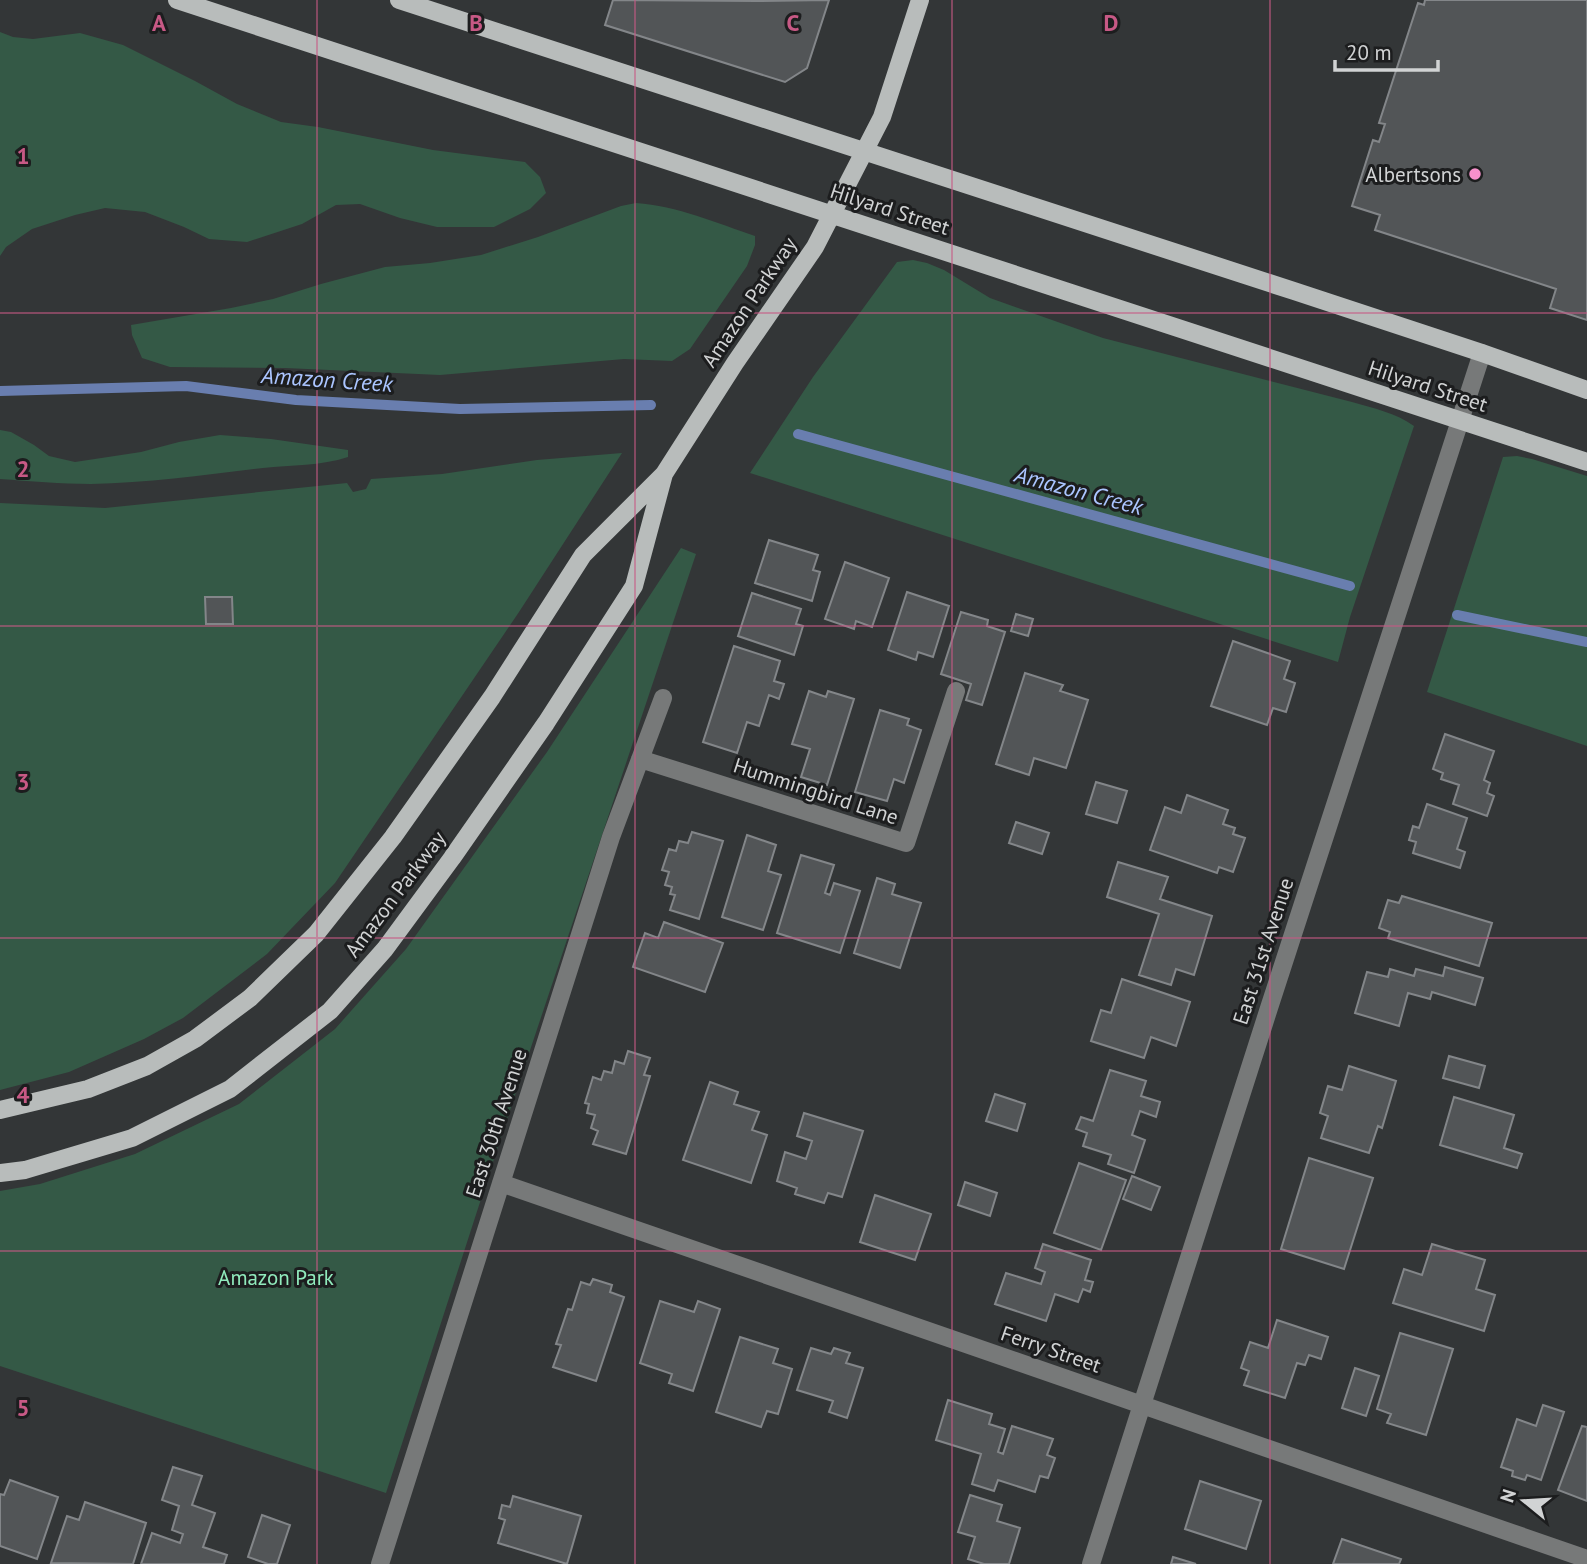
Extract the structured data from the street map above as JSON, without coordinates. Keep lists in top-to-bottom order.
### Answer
{
  "streets": {
    "main road": ["Hilyard Street", "Amazon Parkway"],
    "street": [
      "Hummingbird Lane",
      "East 31st Avenue",
      "East 30th Avenue",
      "Ferry Street"
    ]
  },
  "crossings": [
    ["Hilyard Street", "Amazon Parkway"],
    ["Hilyard Street", "East 31st Avenue"],
    ["Hummingbird Lane", "East 30th Avenue"],
    ["East 31st Avenue", "Ferry Street"],
    ["East 30th Avenue", "Ferry Street"]
  ],
  "water": ["Amazon Creek"],
  "parks": ["Amazon Park"],
  "places": ["Albertsons"],
  "scale_bar": "20 m",
  "north": "left",
  "grid": {
    "columns": [
      "A",
      "B",
      "C",
      "D"
    ],
    "rows": [
      "1",
      "2",
      "3",
      "4",
      "5"
    ]
  }
}
